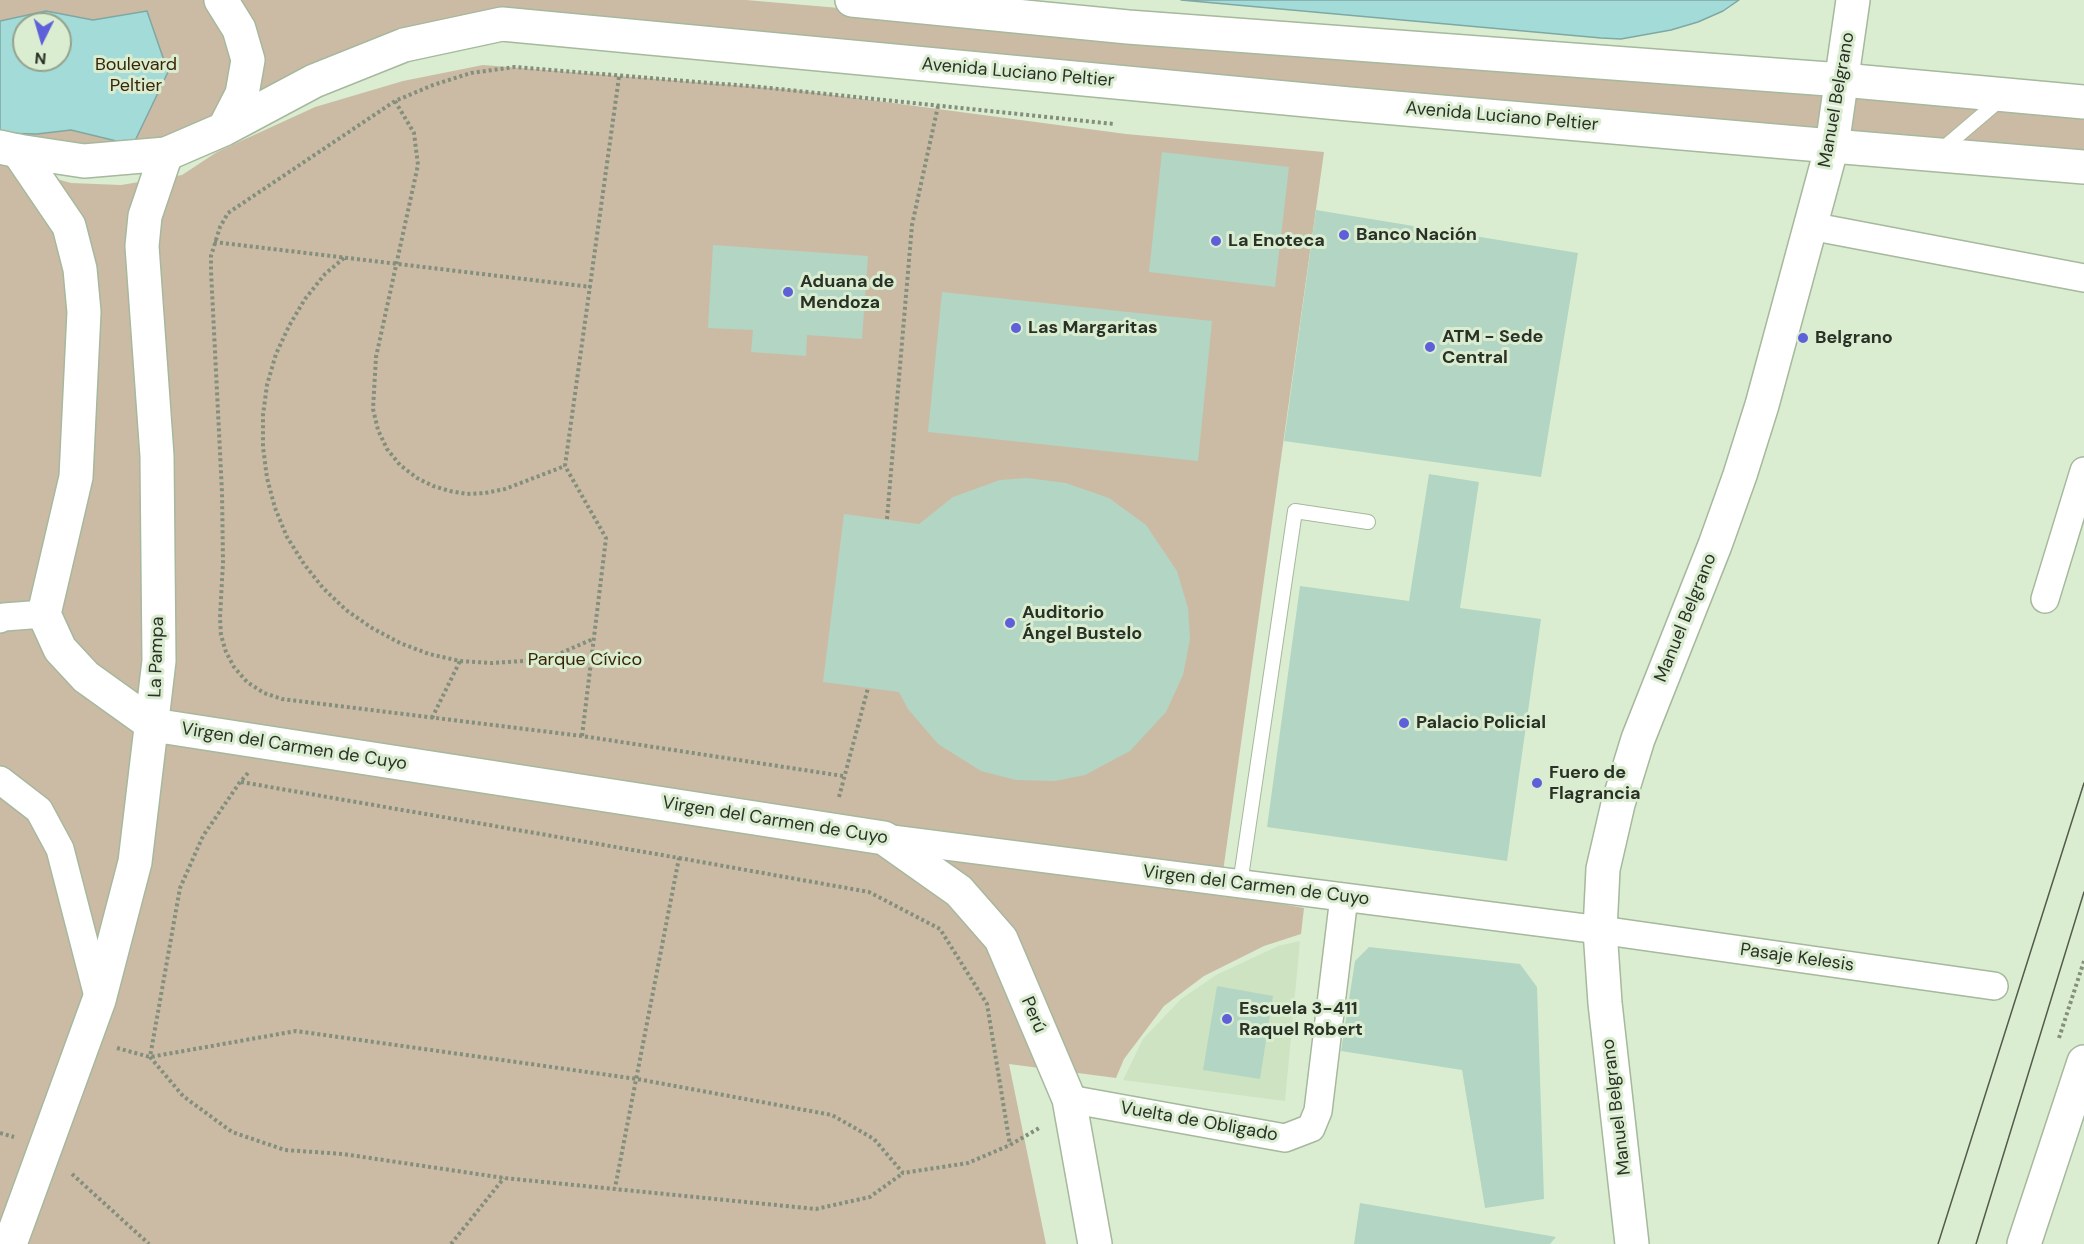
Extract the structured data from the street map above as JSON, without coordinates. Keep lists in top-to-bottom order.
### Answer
{
  "streets": {
    "main road": [
      "Avenida Luciano Peltier",
      "Manuel Belgrano",
      "La Pampa",
      "Virgen del Carmen de Cuyo",
      "Perú"
    ],
    "street": ["Pasaje Kelesis", "Vuelta de Obligado"]
  },
  "crossings": [
    ["Avenida Luciano Peltier", "Manuel Belgrano"],
    ["Avenida Luciano Peltier", "La Pampa"],
    ["Manuel Belgrano", "Virgen del Carmen de Cuyo"],
    ["Manuel Belgrano", "Pasaje Kelesis"],
    ["La Pampa", "Virgen del Carmen de Cuyo"],
    ["Virgen del Carmen de Cuyo", "Pasaje Kelesis"],
    ["Virgen del Carmen de Cuyo", "Perú"],
    ["Virgen del Carmen de Cuyo", "Vuelta de Obligado"],
    ["Perú", "Vuelta de Obligado"]
  ],
  "parks": ["Boulevard Peltier", "Parque Cívico"],
  "places": [
    "Banco Nación",
    "La Enoteca",
    "Aduana de Mendoza",
    "Las Margaritas",
    "Belgrano",
    "ATM - Sede Central",
    "Auditorio Ángel Bustelo",
    "Palacio Policial",
    "Fuero de Flagrancia",
    "Escuela 3-411 Raquel Robert"
  ],
  "north": "bottom"
}
